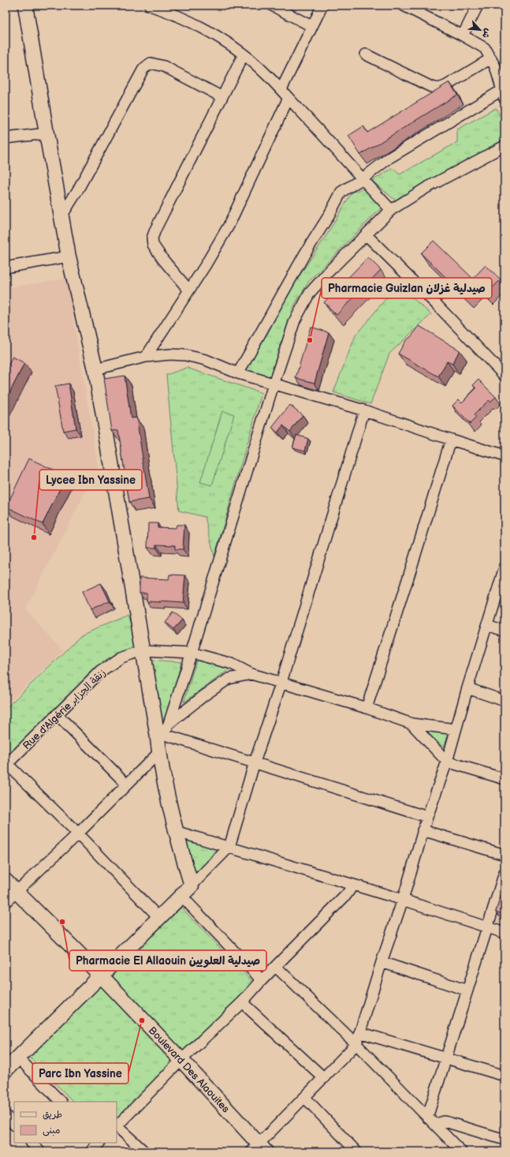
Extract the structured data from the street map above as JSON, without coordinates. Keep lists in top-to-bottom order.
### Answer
{
  "streets": {
    "street": ["Rue d'Algérie زنقة الجزاير", "Boulevard Des Alaouites"]
  },
  "places": [
    "Pharmacie Guizlan صيدلية غزلان",
    "Lycee Ibn Yassine",
    "Pharmacie El Allaouin صيدلية العلويين",
    "Parc Ibn Yassine"
  ],
  "legend": ["طريق", "مبنى"],
  "north": "bottom right"
}
